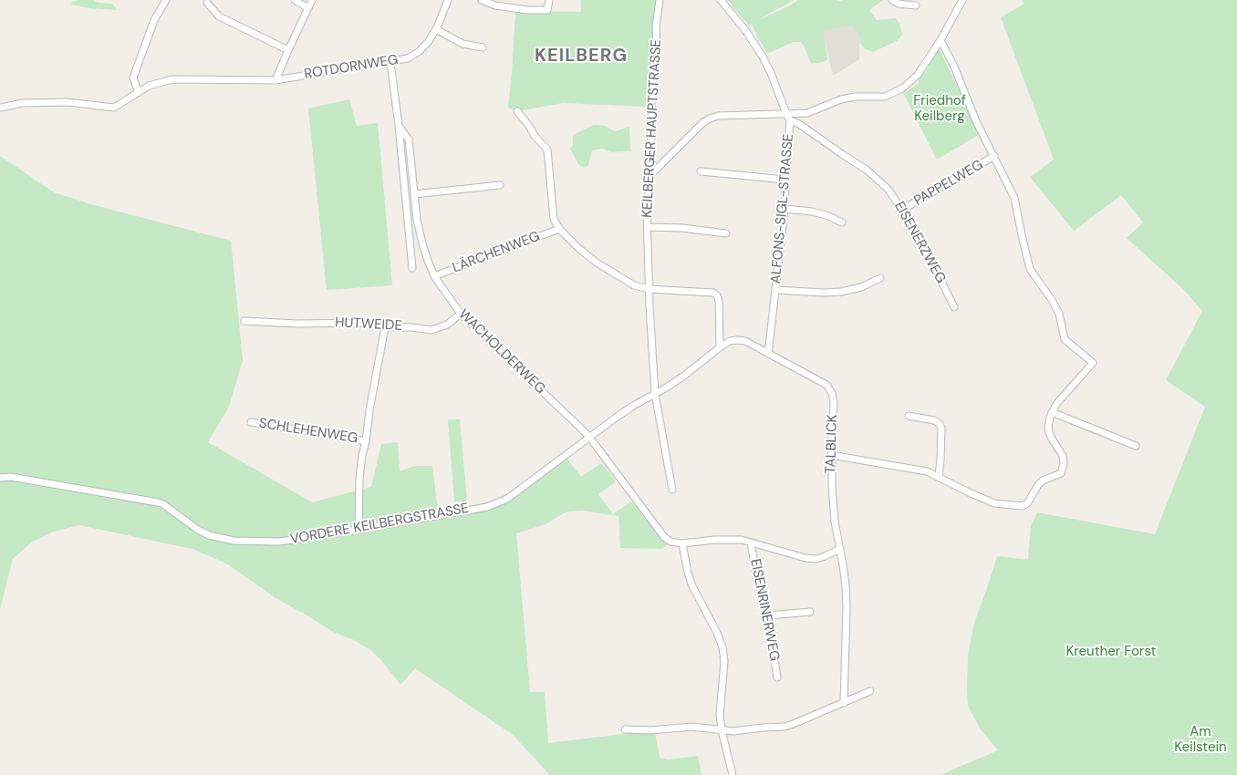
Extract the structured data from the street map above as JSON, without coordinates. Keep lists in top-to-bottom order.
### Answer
{
  "streets": {
    "street": [
      "ROTDORNWEG",
      "KEILBERGER HAUPTSTRASSE",
      "PAPPELWEG",
      "ALFONS-SIGL-STRASSE",
      "EISENERZWEG",
      "LÄRCHENWEG",
      "HUTWEIDE",
      "WACHOLDERWEG",
      "SCHLEHENWEG",
      "TALBLICK",
      "VORDERE KEILBERGSTRASSE",
      "EISENRINERWEG"
    ]
  },
  "crossings": [
    ["ROTDORNWEG", "WACHOLDERWEG"],
    ["KEILBERGER HAUPTSTRASSE", "TALBLICK"],
    ["KEILBERGER HAUPTSTRASSE", "VORDERE KEILBERGSTRASSE"],
    ["PAPPELWEG", "EISENERZWEG"],
    ["ALFONS-SIGL-STRASSE", "EISENERZWEG"],
    ["ALFONS-SIGL-STRASSE", "TALBLICK"],
    ["LÄRCHENWEG", "WACHOLDERWEG"],
    ["HUTWEIDE", "WACHOLDERWEG"],
    ["WACHOLDERWEG", "VORDERE KEILBERGSTRASSE"],
    ["TALBLICK", "VORDERE KEILBERGSTRASSE"]
  ],
  "districts": ["KEILBERG"],
  "parks": ["Friedhof Keilberg", "Kreuther Forst", "Am Keilstein"]
}
